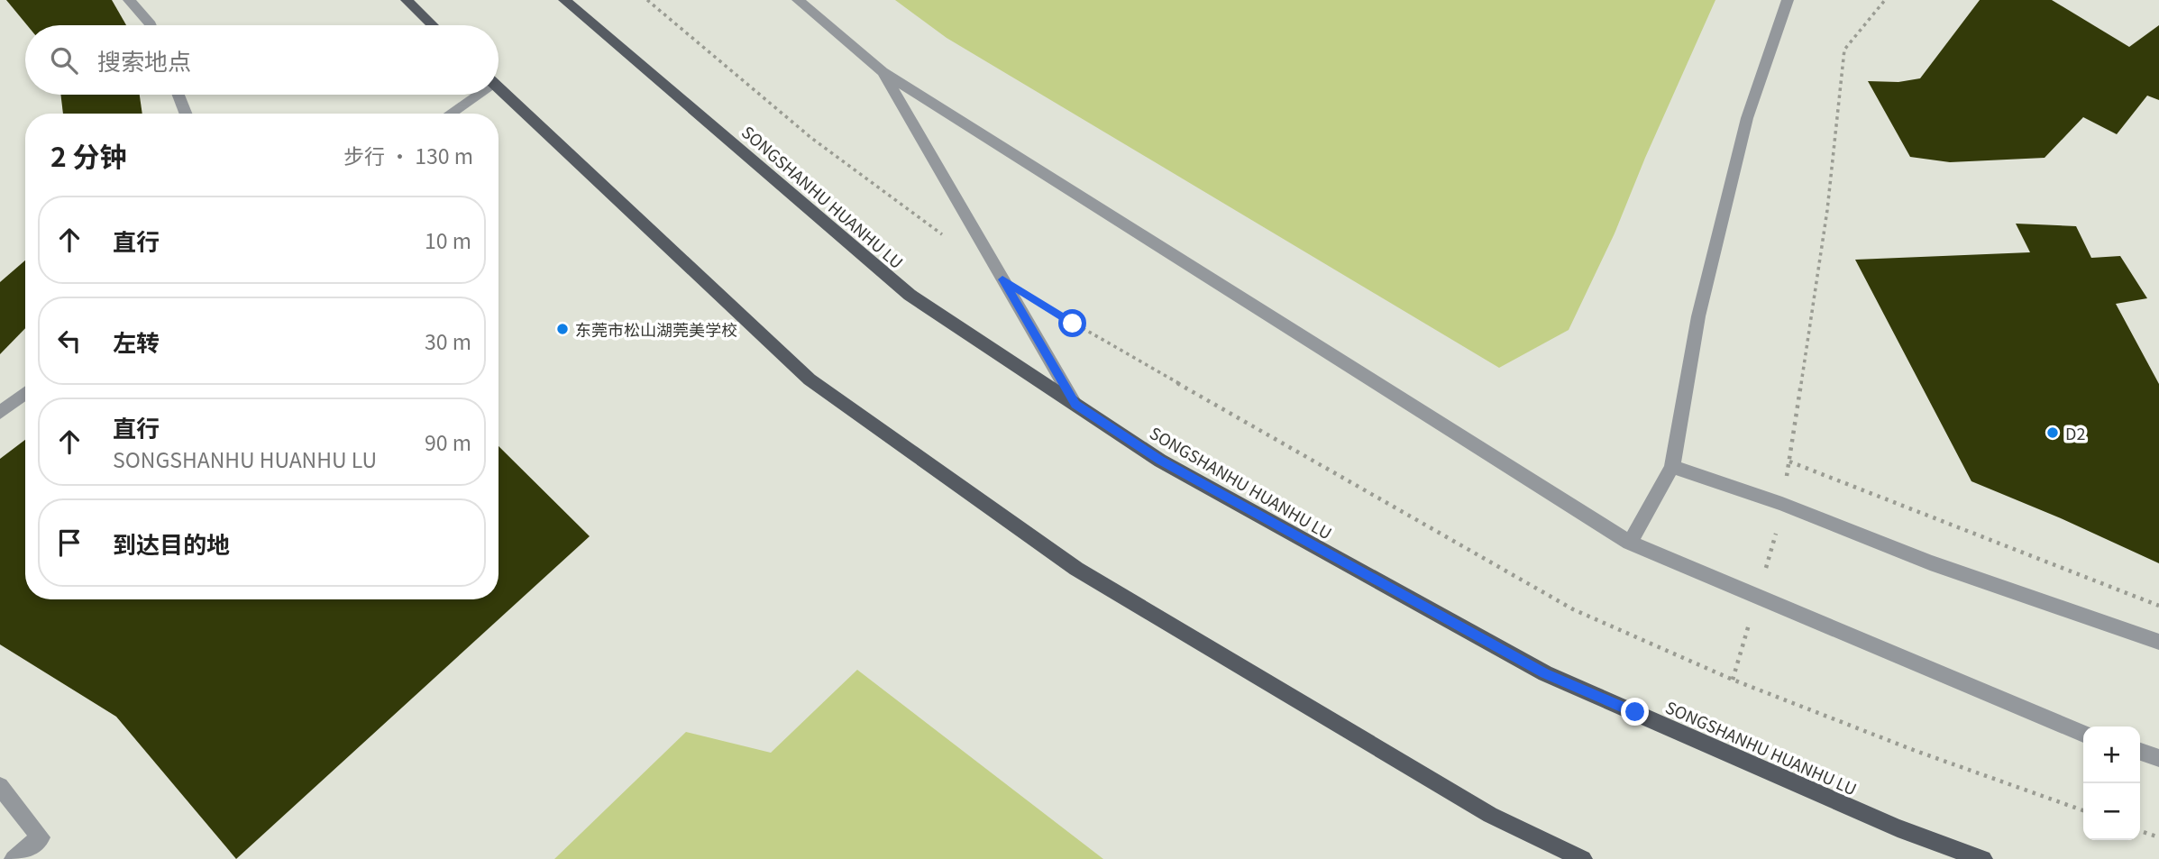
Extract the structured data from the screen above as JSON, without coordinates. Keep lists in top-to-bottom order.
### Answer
{
  "streets": {
    "main road": ["SONGSHANHU HUANHU LU"]
  },
  "places": ["东莞市松山湖莞美学校", "D2"],
  "page": {
    "search": "搜索地点",
    "heading": ["2 分钟", "步行 · 130 m"],
    "list": [
      ["直行", "10 m"],
      ["左转", "30 m"],
      ["直行", "SONGSHANHU HUANHU LU", "90 m"],
      "到达目的地"
    ],
    "map_buttons": ["+", "−"]
  }
}
